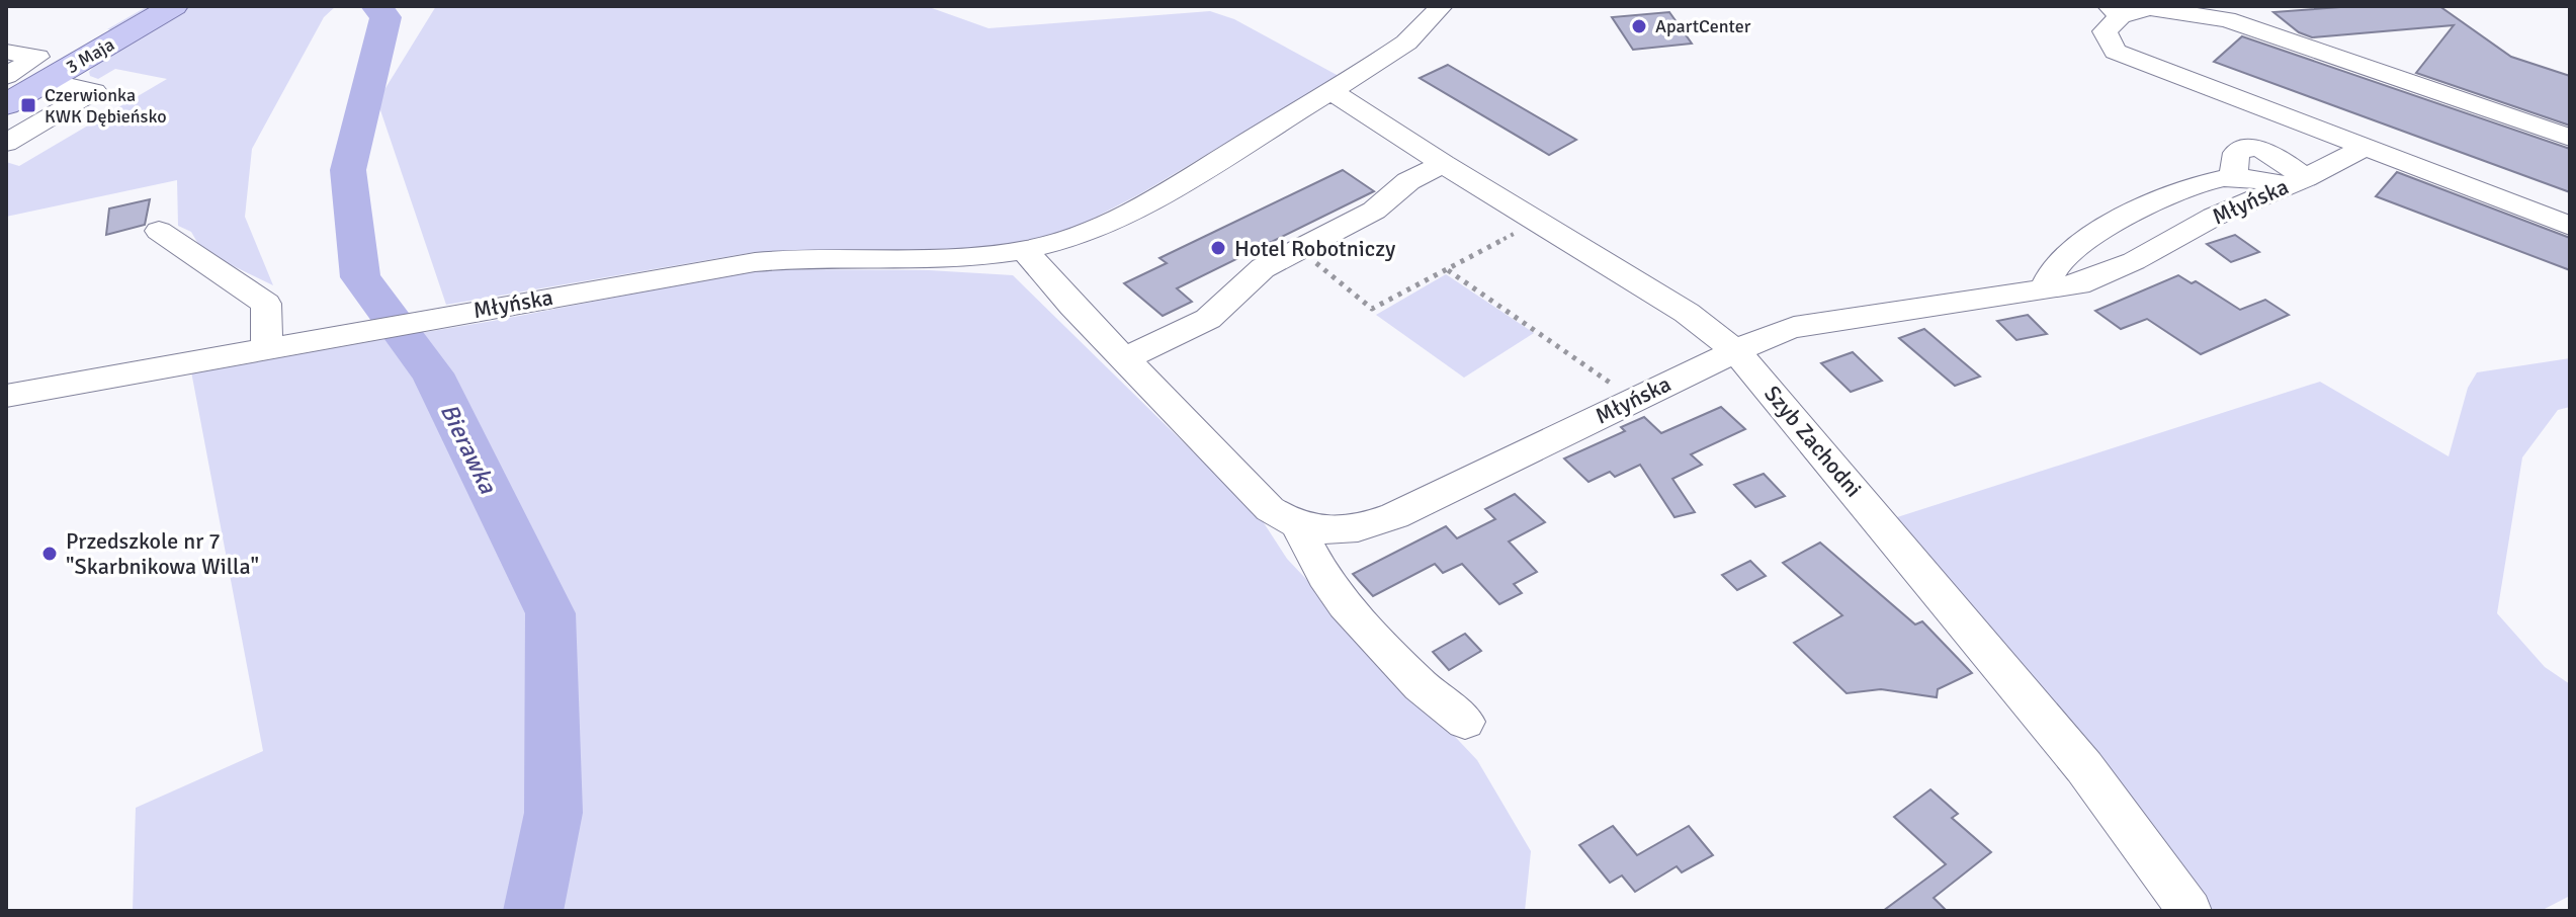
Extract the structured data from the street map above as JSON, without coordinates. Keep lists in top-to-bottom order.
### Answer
{
  "streets": {
    "main road": ["3 Maja"],
    "street": ["Młyńska", "Szyb Zachodni"]
  },
  "crossings": [
    ["Młyńska", "Szyb Zachodni"]
  ],
  "water": ["Bierawka"],
  "places": {
    "other": ["ApartCenter", "Hotel Robotniczy", "Przedszkole nr 7 \"Skarbnikowa Willa\""],
    "transit": ["Czerwionka KWK Dębieńsko"]
  }
}
